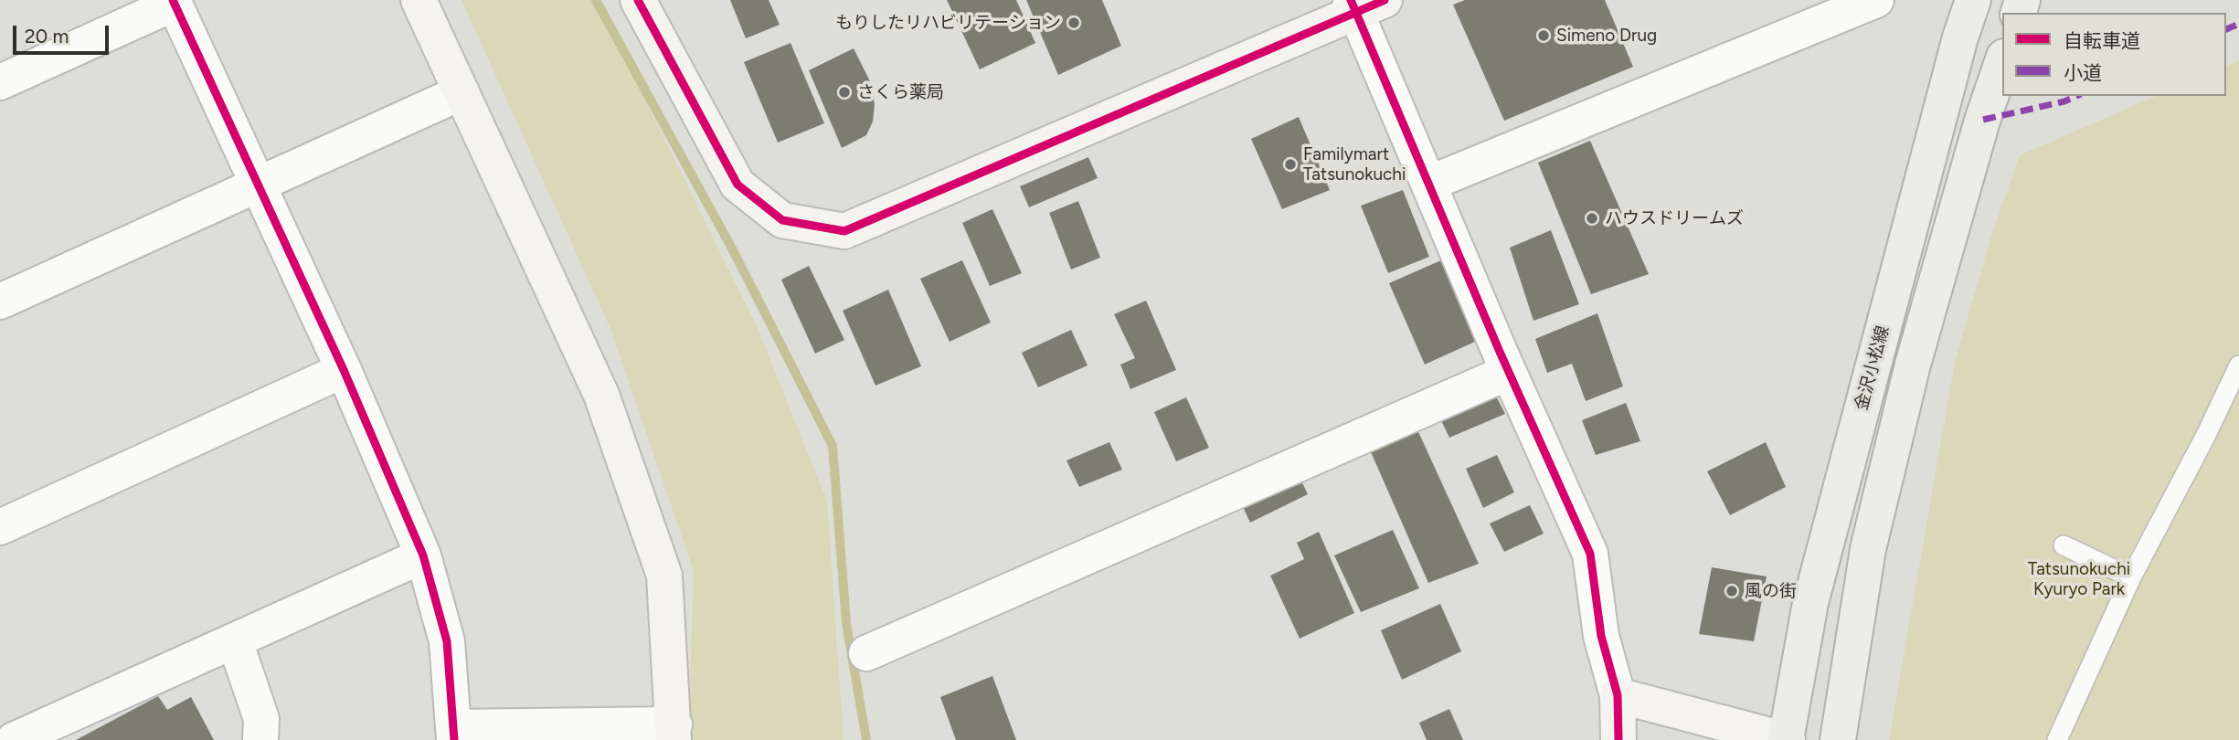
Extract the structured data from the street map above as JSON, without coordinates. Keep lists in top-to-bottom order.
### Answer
{
  "streets": {
    "main road": ["金沢小松線"]
  },
  "parks": ["Tatsunokuchi Kyuryo Park"],
  "places": [
    "もりしたリハビリテーション",
    "Simeno Drug",
    "さくら薬局",
    "Familymart Tatsunokuchi",
    "ハウスドリームズ",
    "風の街"
  ],
  "legend": ["自転車道", "小道"],
  "scale_bar": "20 m"
}
